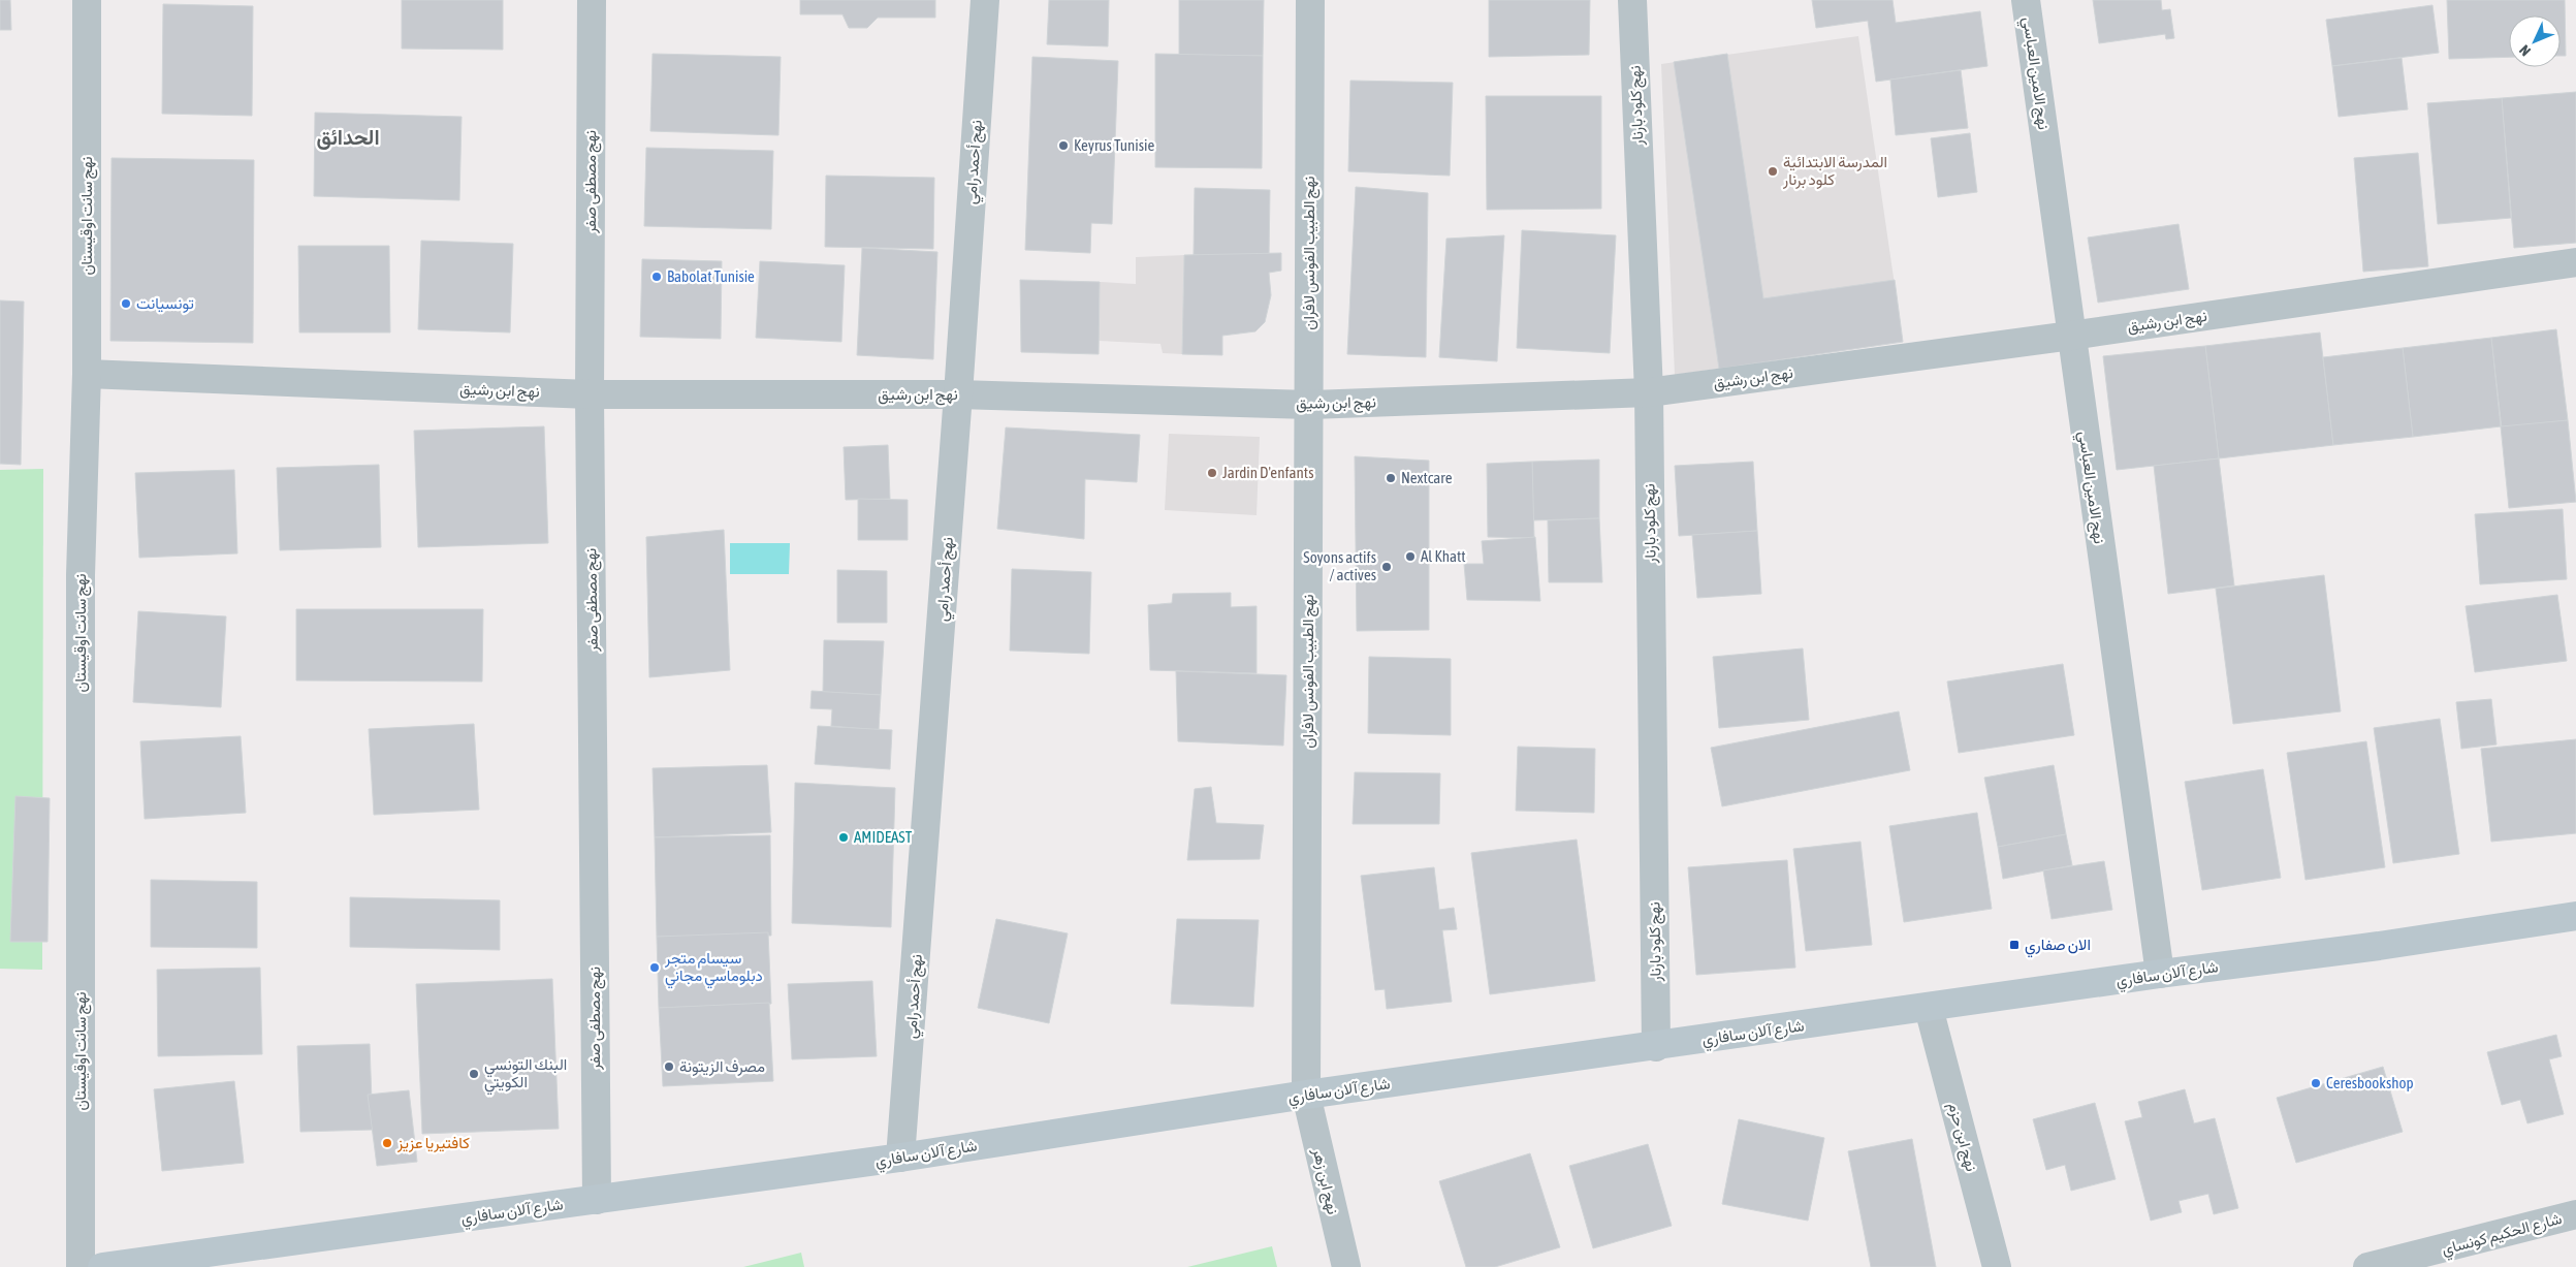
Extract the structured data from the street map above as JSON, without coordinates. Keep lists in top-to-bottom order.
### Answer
{
  "streets": {
    "street": [
      "نهج الامين العباسي",
      "نهج كلود بارنار",
      "نهج أحمد رامي",
      "نهج مصطفى صفر",
      "نهج سانت اوقيستان",
      "نهج الطبيب الفونس لافران",
      "نهج ابن رشيق",
      "شارع آلان سافاري",
      "نهج ابن حزم",
      "نهج ابن زهر",
      "شارع الحكيم كونساي"
    ]
  },
  "crossings": [
    ["نهج الامين العباسي", "نهج ابن رشيق"],
    ["نهج الامين العباسي", "شارع آلان سافاري"],
    ["نهج كلود بارنار", "نهج ابن رشيق"],
    ["نهج كلود بارنار", "شارع آلان سافاري"],
    ["نهج أحمد رامي", "نهج ابن رشيق"],
    ["نهج أحمد رامي", "شارع آلان سافاري"],
    ["نهج مصطفى صفر", "نهج ابن رشيق"],
    ["نهج مصطفى صفر", "شارع آلان سافاري"],
    ["نهج سانت اوقيستان", "نهج ابن رشيق"],
    ["نهج الطبيب الفونس لافران", "نهج ابن رشيق"],
    ["نهج الطبيب الفونس لافران", "شارع آلان سافاري"],
    ["نهج الطبيب الفونس لافران", "نهج ابن زهر"],
    ["شارع آلان سافاري", "نهج ابن حزم"],
    ["شارع آلان سافاري", "نهج ابن زهر"]
  ],
  "districts": ["الحدائق"],
  "places": {
    "other": [
      "Keyrus Tunisie",
      "المدرسة الابتدائية كلود برنار",
      "Babolat Tunisie",
      "تونسيانت",
      "Jardin D'enfants",
      "Nextcare",
      "Al Khatt",
      "Soyons actifs / actives",
      "AMIDEAST",
      "سيسام متجر دبلوماسي مجاني",
      "مصرف الزيتونة",
      "البنك التونسي الكويتي",
      "Ceresbookshop",
      "كافتيريا عزيز"
    ],
    "transit": ["الان صفاري"]
  },
  "north": "bottom left"
}
